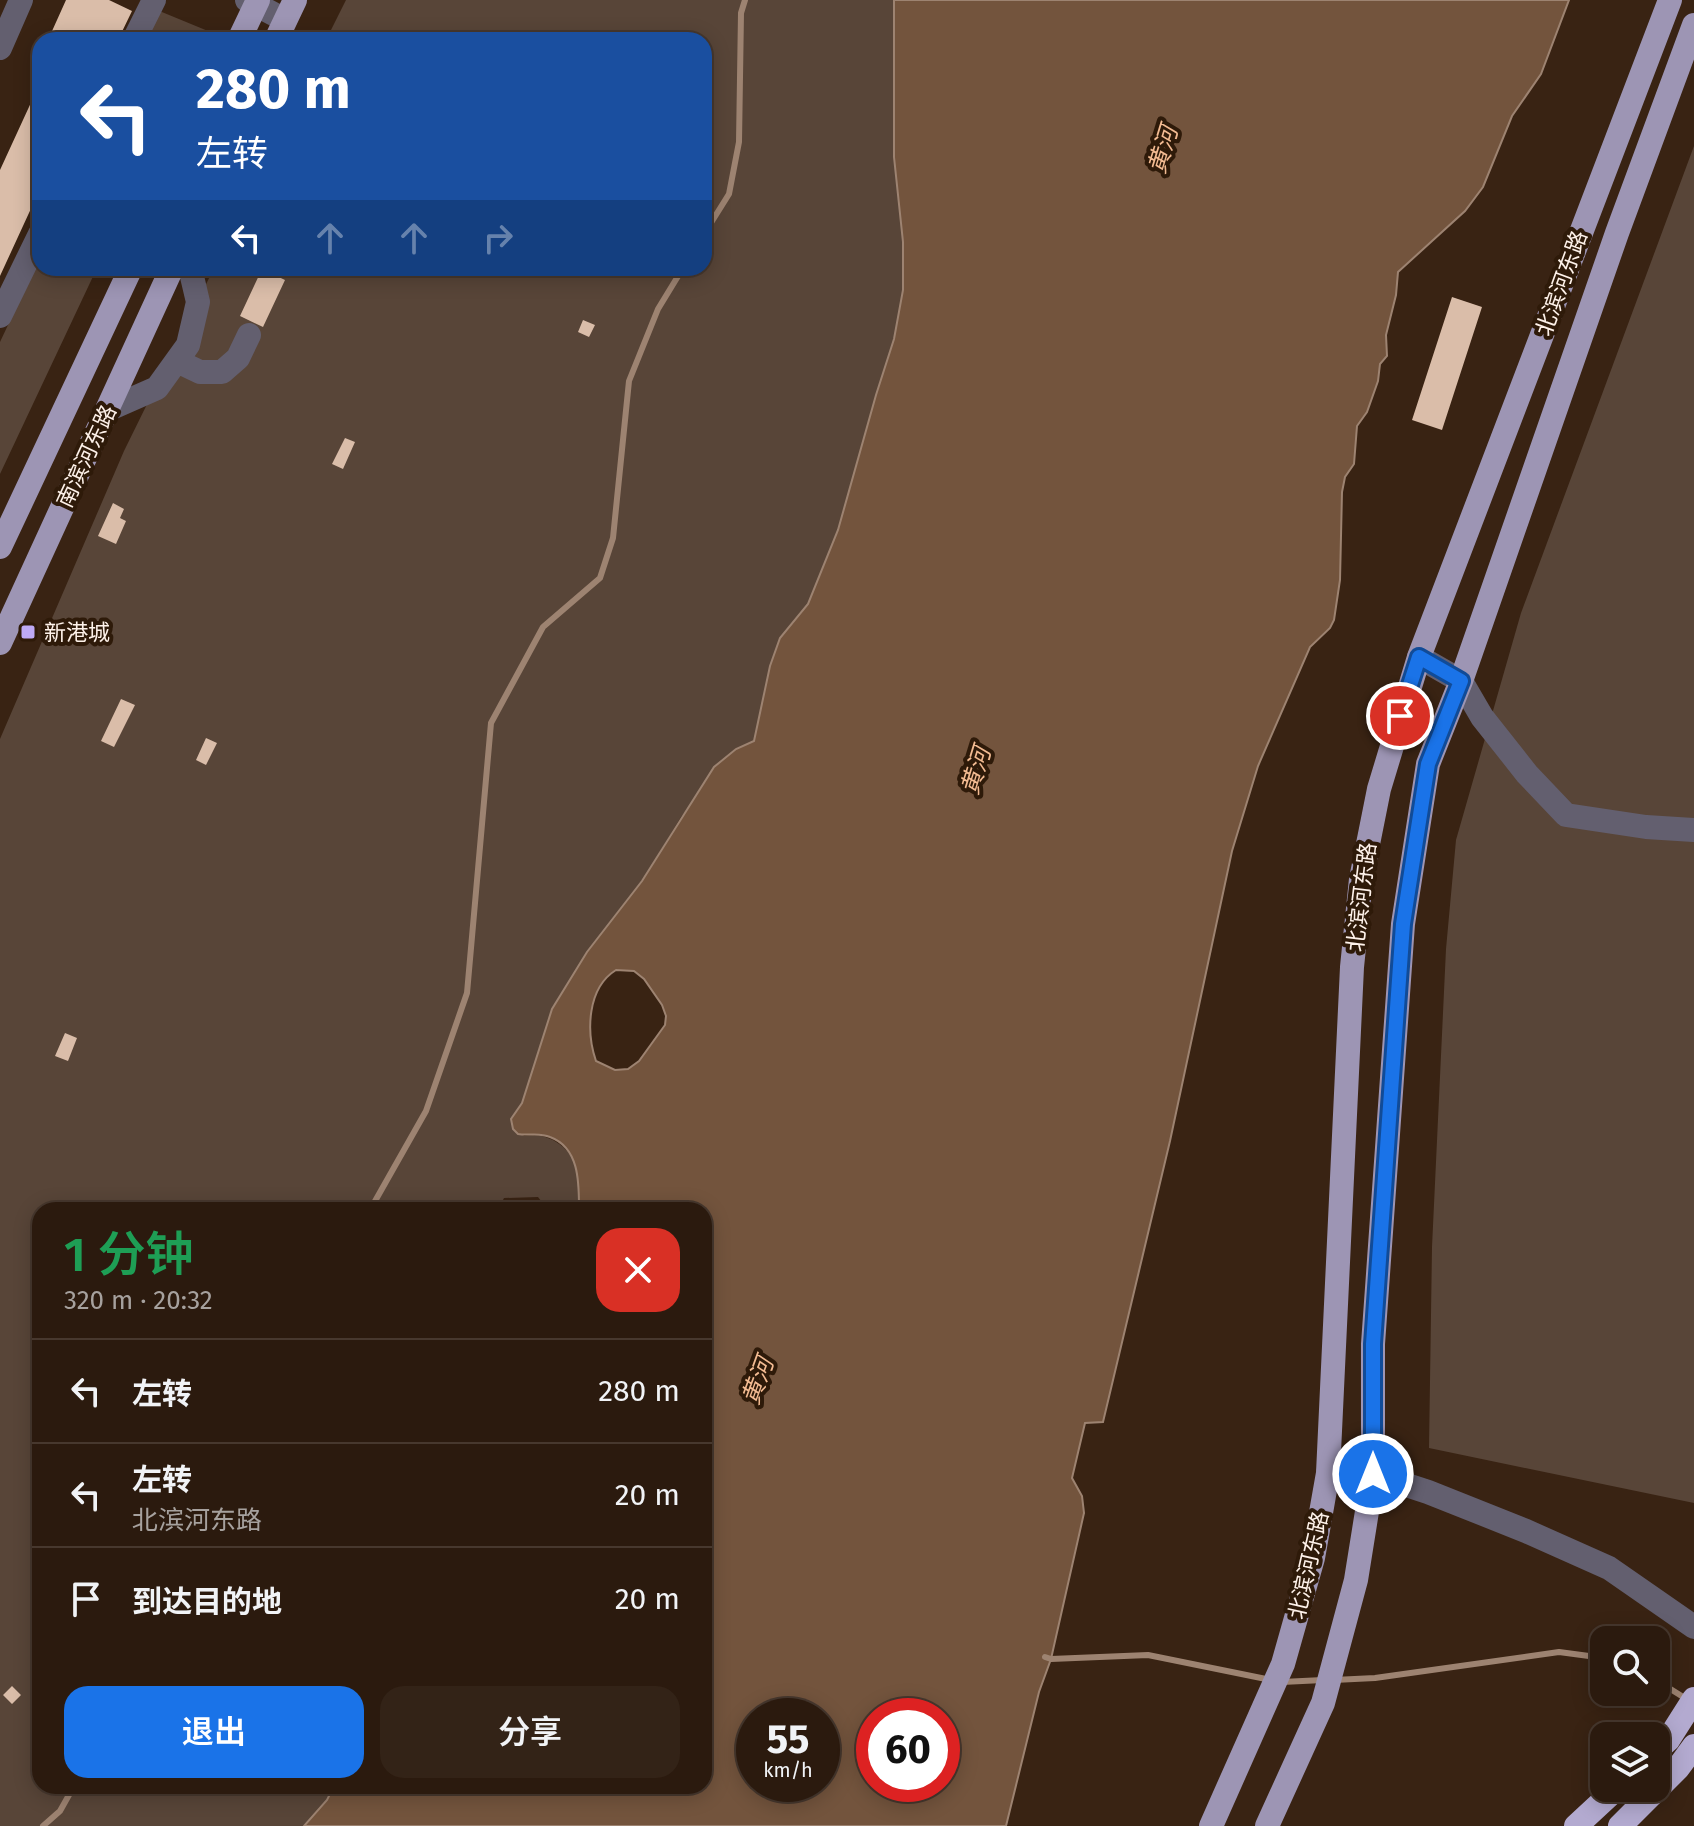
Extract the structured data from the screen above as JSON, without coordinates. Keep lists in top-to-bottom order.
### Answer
{
  "streets": {
    "main road": ["北滨河东路", "南滨河东路"]
  },
  "water": ["黄河"],
  "places": {
    "transit": ["新港城"]
  },
  "page": {
    "turn": ["280 m", "左转"],
    "heading": ["1 分钟", "320 m · 20:32"],
    "list": [
      {
        "name": "左转",
        "value": "280 m"
      },
      {
        "name": "左转",
        "note": "北滨河东路",
        "value": "20 m"
      },
      {
        "name": "到达目的地",
        "value": "20 m"
      }
    ],
    "buttons": ["退出", "分享"],
    "speed": "55 km/h",
    "limit": "60"
  }
}
